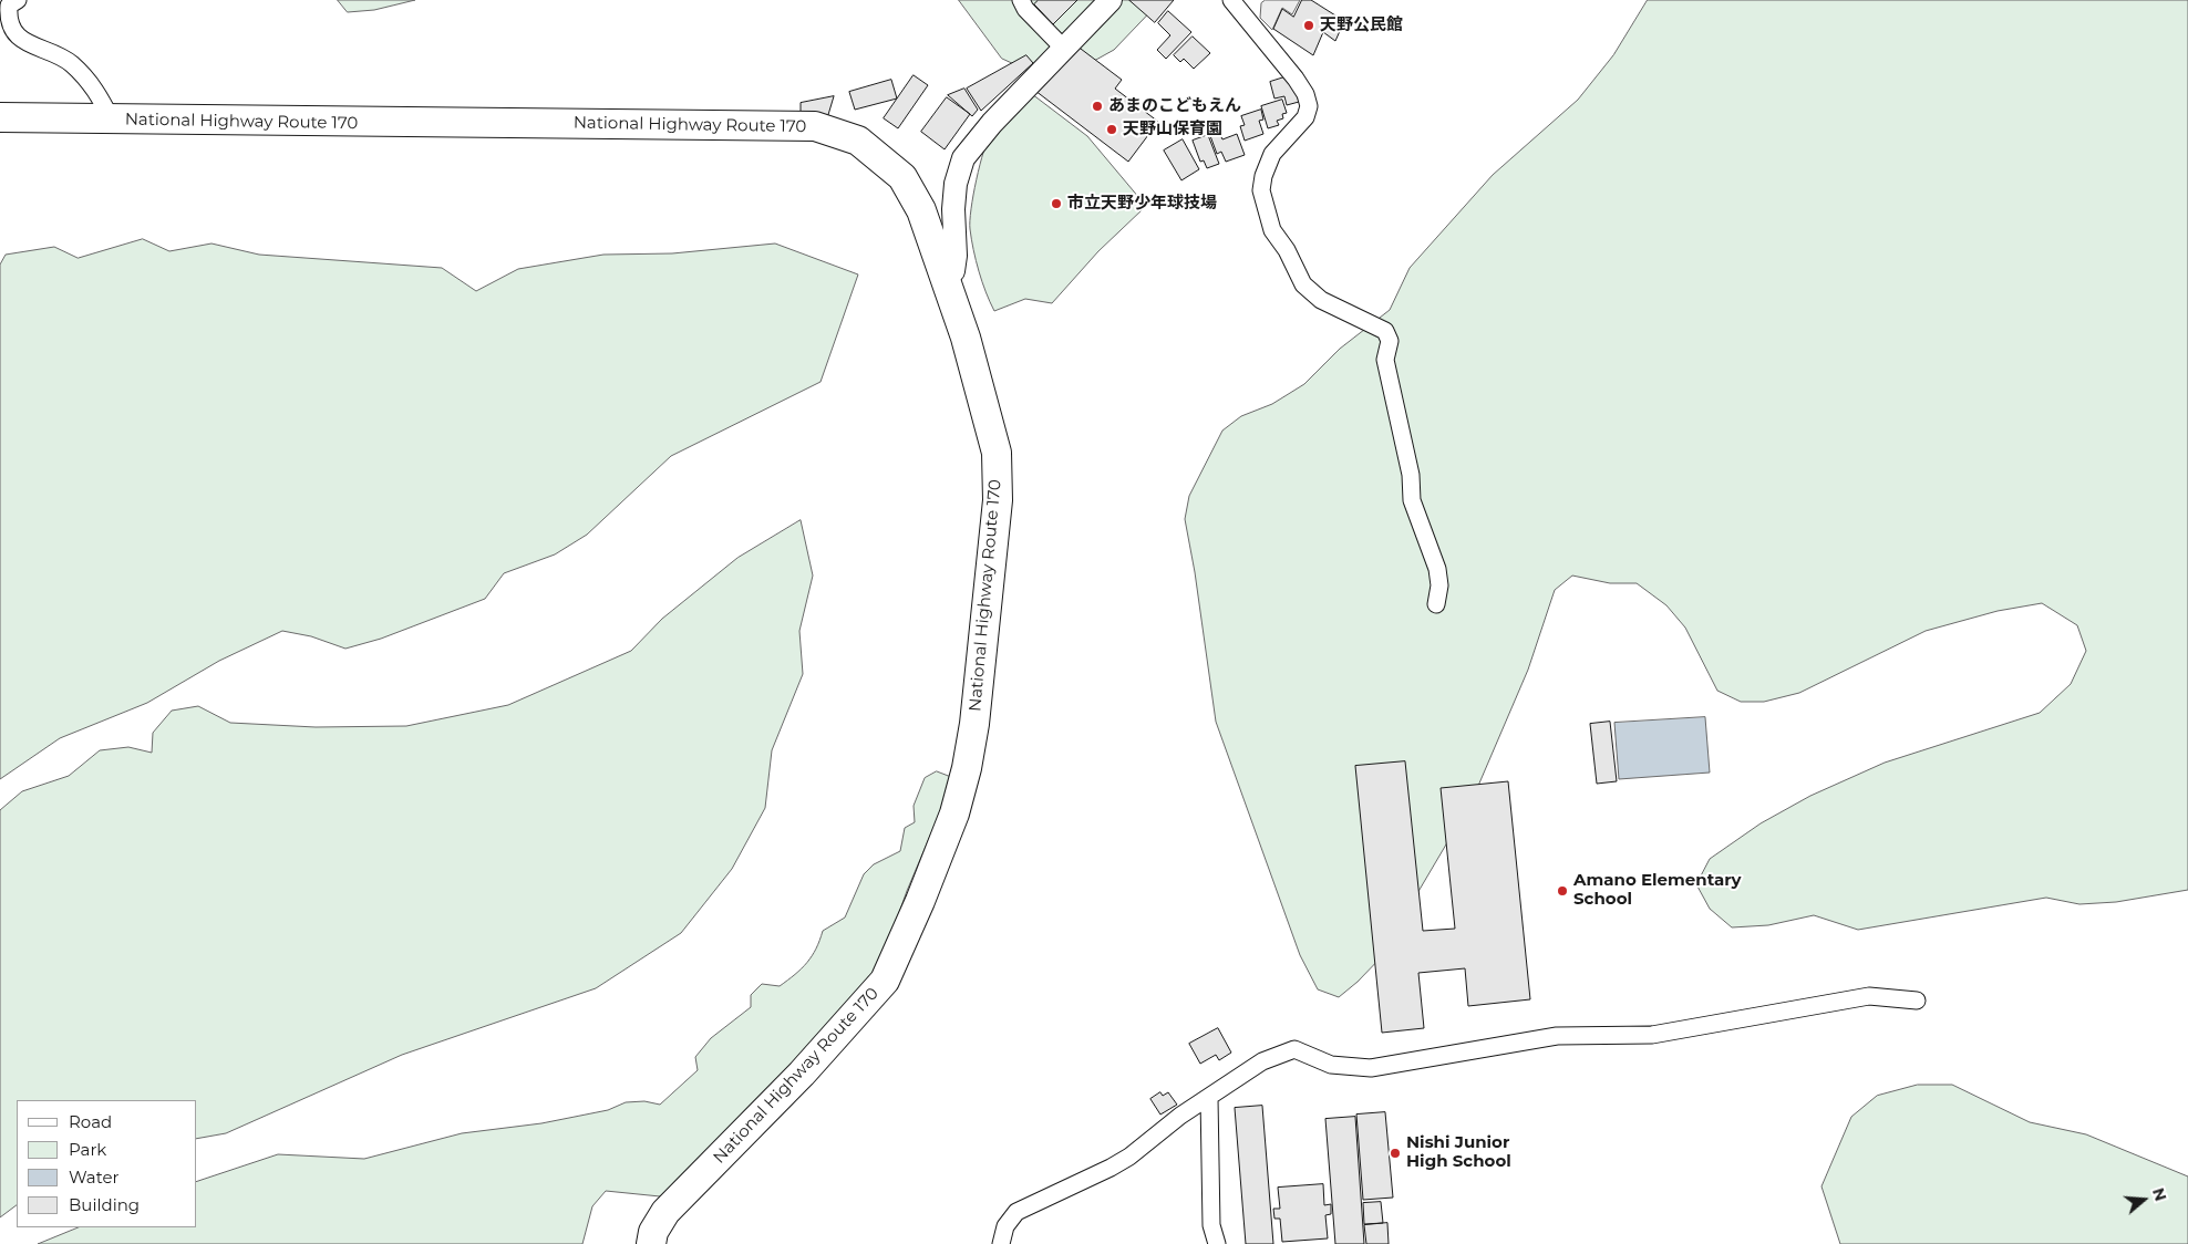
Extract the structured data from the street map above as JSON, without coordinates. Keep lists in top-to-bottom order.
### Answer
{
  "streets": {
    "highway": ["National Highway Route 170"]
  },
  "places": [
    "天野公民館",
    "あまのこどもえん",
    "天野山保育園",
    "市立天野少年球技場",
    "Amano Elementary School",
    "Nishi Junior High School"
  ],
  "legend": [
    "Road",
    "Park",
    "Water",
    "Building"
  ],
  "north": "right"
}
